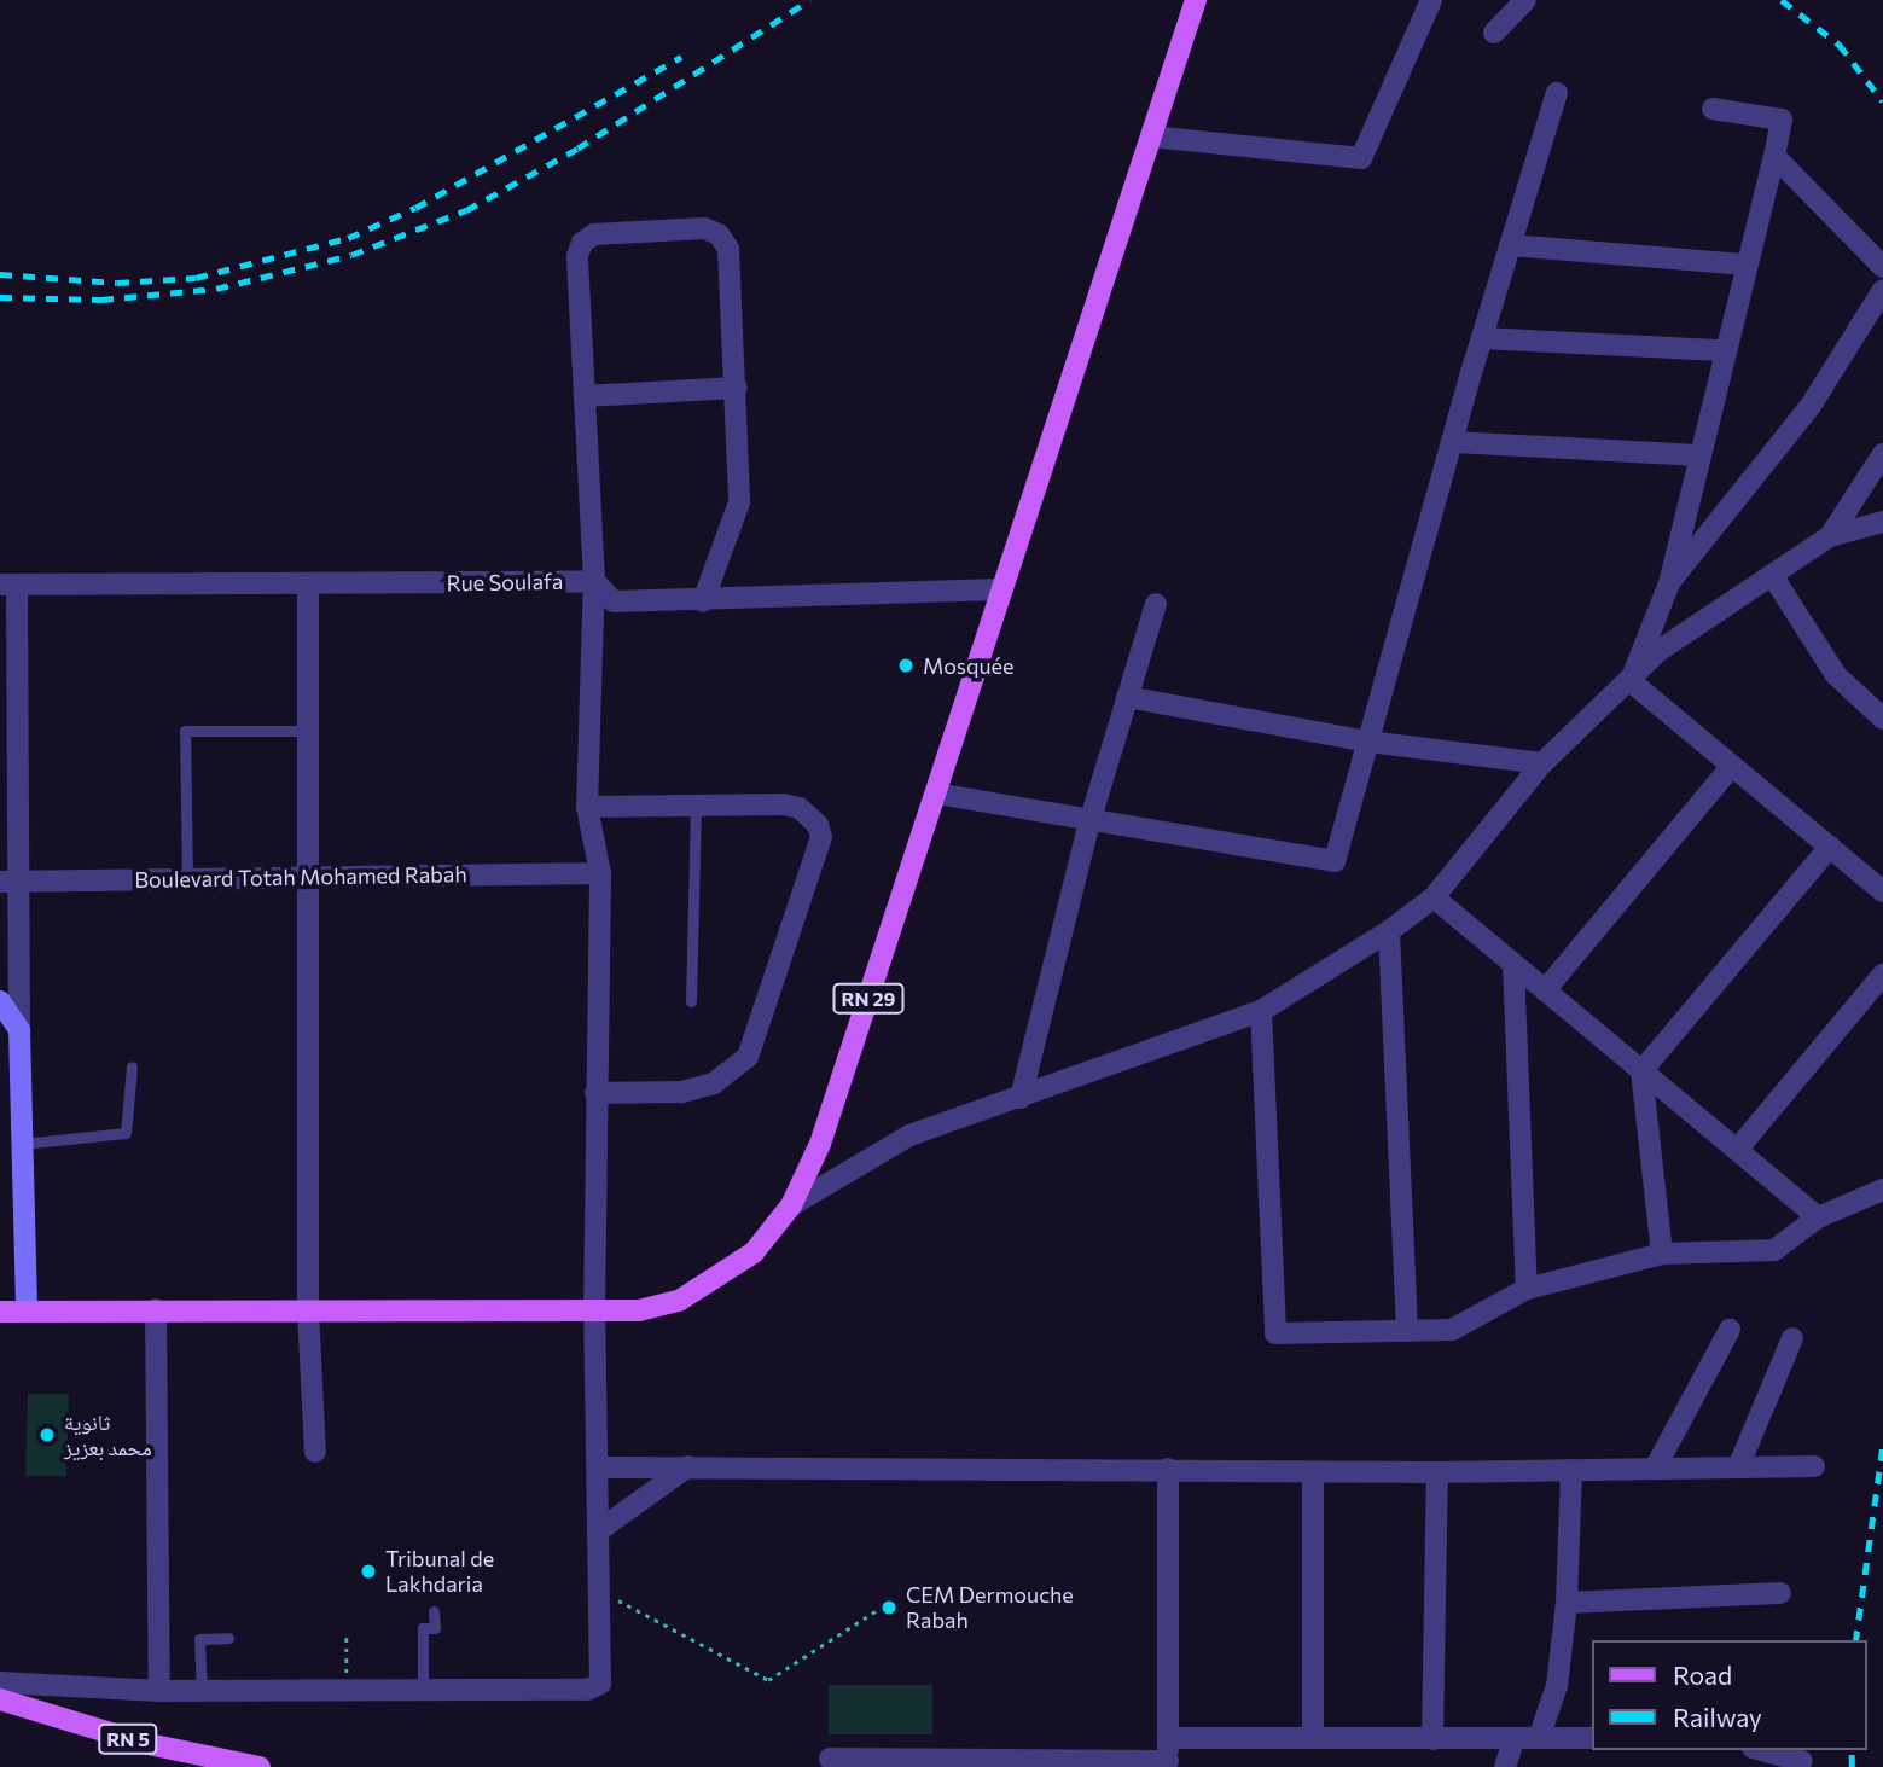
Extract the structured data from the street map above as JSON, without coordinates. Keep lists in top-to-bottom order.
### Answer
{
  "streets": {
    "main road": ["RN 29", "RN 5"],
    "street": ["Rue Soulafa", "Boulevard Totah Mohamed Rabah"]
  },
  "crossings": [
    ["Rue Soulafa", "RN 29"]
  ],
  "places": [
    "Mosquée",
    "ثانوية محمد بعزيز",
    "Tribunal de Lakhdaria",
    "CEM Dermouche Rabah"
  ],
  "legend": ["Road", "Railway"]
}
